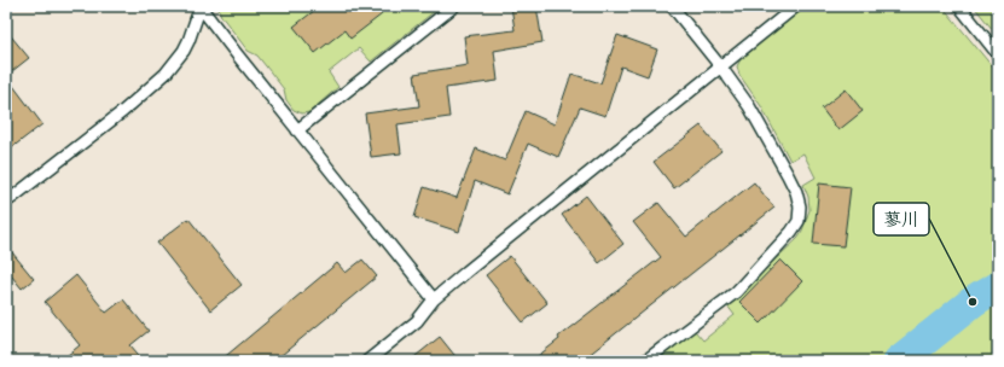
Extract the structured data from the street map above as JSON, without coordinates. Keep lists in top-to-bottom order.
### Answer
{
  "places": ["蓼川"]
}
